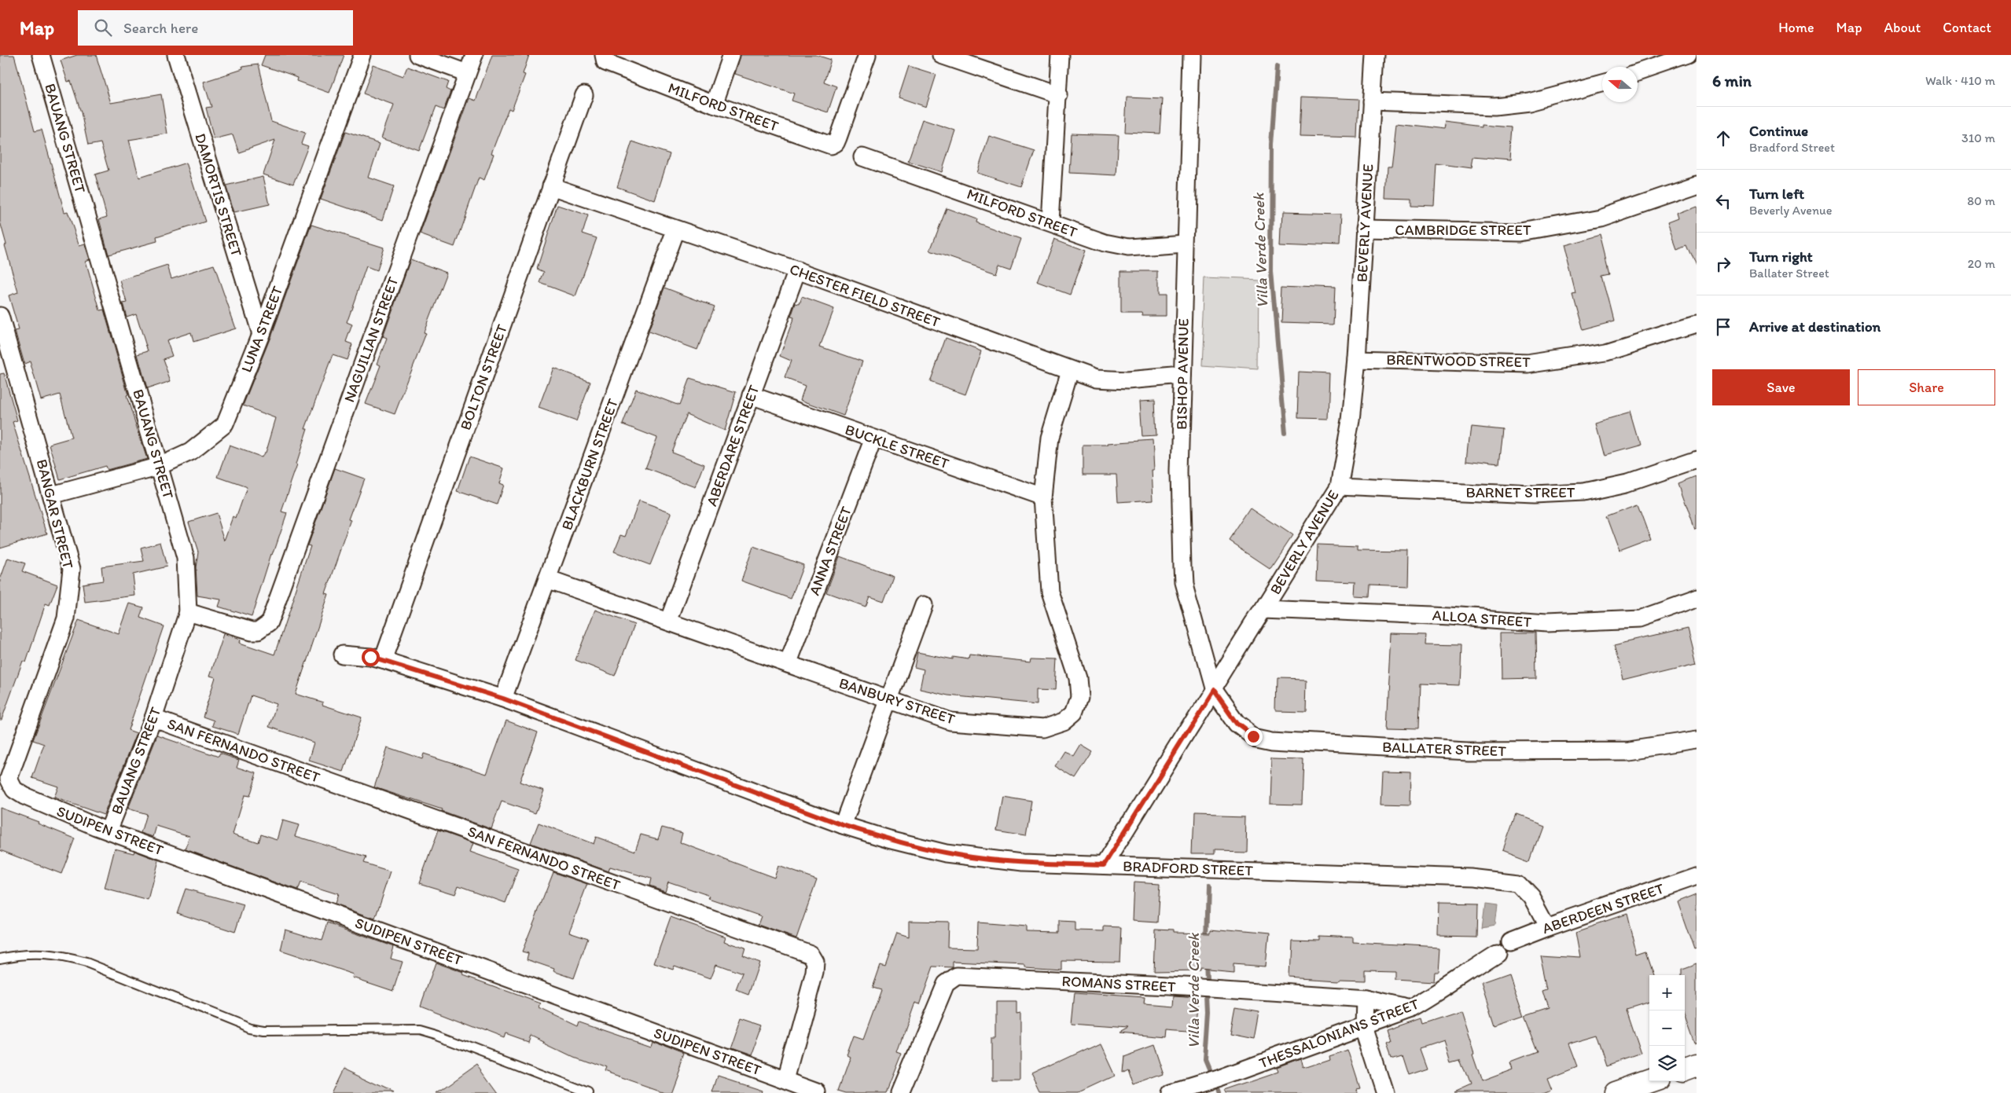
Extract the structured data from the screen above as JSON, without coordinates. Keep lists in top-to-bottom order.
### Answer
{
  "streets": {
    "street": [
      "MILFORD STREET",
      "BAUANG STREET",
      "DAMORTIS STREET",
      "BEVERLY AVENUE",
      "CAMBRIDGE STREET",
      "CHESTER FIELD STREET",
      "LUNA STREET",
      "NAGUILIAN STREET",
      "BRENTWOOD STREET",
      "BISHOP AVENUE",
      "BOLTON STREET",
      "ABERDARE STREET",
      "BUCKLE STREET",
      "BLACKBURN STREET",
      "BARNET STREET",
      "BANGAR STREET",
      "ANNA STREET",
      "ALLOA STREET",
      "BANBURY STREET",
      "BALLATER STREET",
      "SAN FERNANDO STREET",
      "SUDIPEN STREET",
      "BRADFORD STREET",
      "ABERDEEN STREET",
      "ROMANS STREET",
      "THESSALONIANS STREET"
    ]
  },
  "crossings": [
    ["MILFORD STREET", "BISHOP AVENUE"],
    ["BAUANG STREET", "LUNA STREET"],
    ["BAUANG STREET", "NAGUILIAN STREET"],
    ["BAUANG STREET", "SAN FERNANDO STREET"],
    ["BAUANG STREET", "SUDIPEN STREET"],
    ["DAMORTIS STREET", "LUNA STREET"],
    ["BEVERLY AVENUE", "CAMBRIDGE STREET"],
    ["BEVERLY AVENUE", "BRENTWOOD STREET"],
    ["BEVERLY AVENUE", "BISHOP AVENUE"],
    ["BEVERLY AVENUE", "BARNET STREET"],
    ["BEVERLY AVENUE", "ALLOA STREET"],
    ["BEVERLY AVENUE", "BALLATER STREET"],
    ["BEVERLY AVENUE", "BRADFORD STREET"],
    ["CHESTER FIELD STREET", "BISHOP AVENUE"],
    ["CHESTER FIELD STREET", "BOLTON STREET"],
    ["CHESTER FIELD STREET", "ABERDARE STREET"],
    ["CHESTER FIELD STREET", "BLACKBURN STREET"],
    ["CHESTER FIELD STREET", "BANBURY STREET"],
    ["LUNA STREET", "BANGAR STREET"],
    ["BISHOP AVENUE", "BALLATER STREET"],
    ["BOLTON STREET", "BRADFORD STREET"],
    ["ABERDARE STREET", "BUCKLE STREET"],
    ["ABERDARE STREET", "BANBURY STREET"],
    ["BUCKLE STREET", "ANNA STREET"],
    ["BUCKLE STREET", "BANBURY STREET"],
    ["BLACKBURN STREET", "BANBURY STREET"],
    ["BLACKBURN STREET", "BRADFORD STREET"],
    ["BANGAR STREET", "SUDIPEN STREET"],
    ["ANNA STREET", "BANBURY STREET"],
    ["SAN FERNANDO STREET", "SUDIPEN STREET"],
    ["BRADFORD STREET", "ABERDEEN STREET"],
    ["ROMANS STREET", "THESSALONIANS STREET"]
  ],
  "water": ["Villa Verde Creek"],
  "north": "left",
  "page": {
    "header": "Map",
    "search": "Search here",
    "nav": [
      "Home",
      "Map",
      "About",
      "Contact"
    ],
    "heading": ["6 min", "Walk · 410 m"],
    "list": [
      ["Continue", "Bradford Street", "310 m"],
      ["Turn left", "Beverly Avenue", "80 m"],
      ["Turn right", "Ballater Street", "20 m"],
      "Arrive at destination"
    ],
    "buttons": ["Save", "Share"],
    "map_buttons": ["+", "−"]
  }
}
